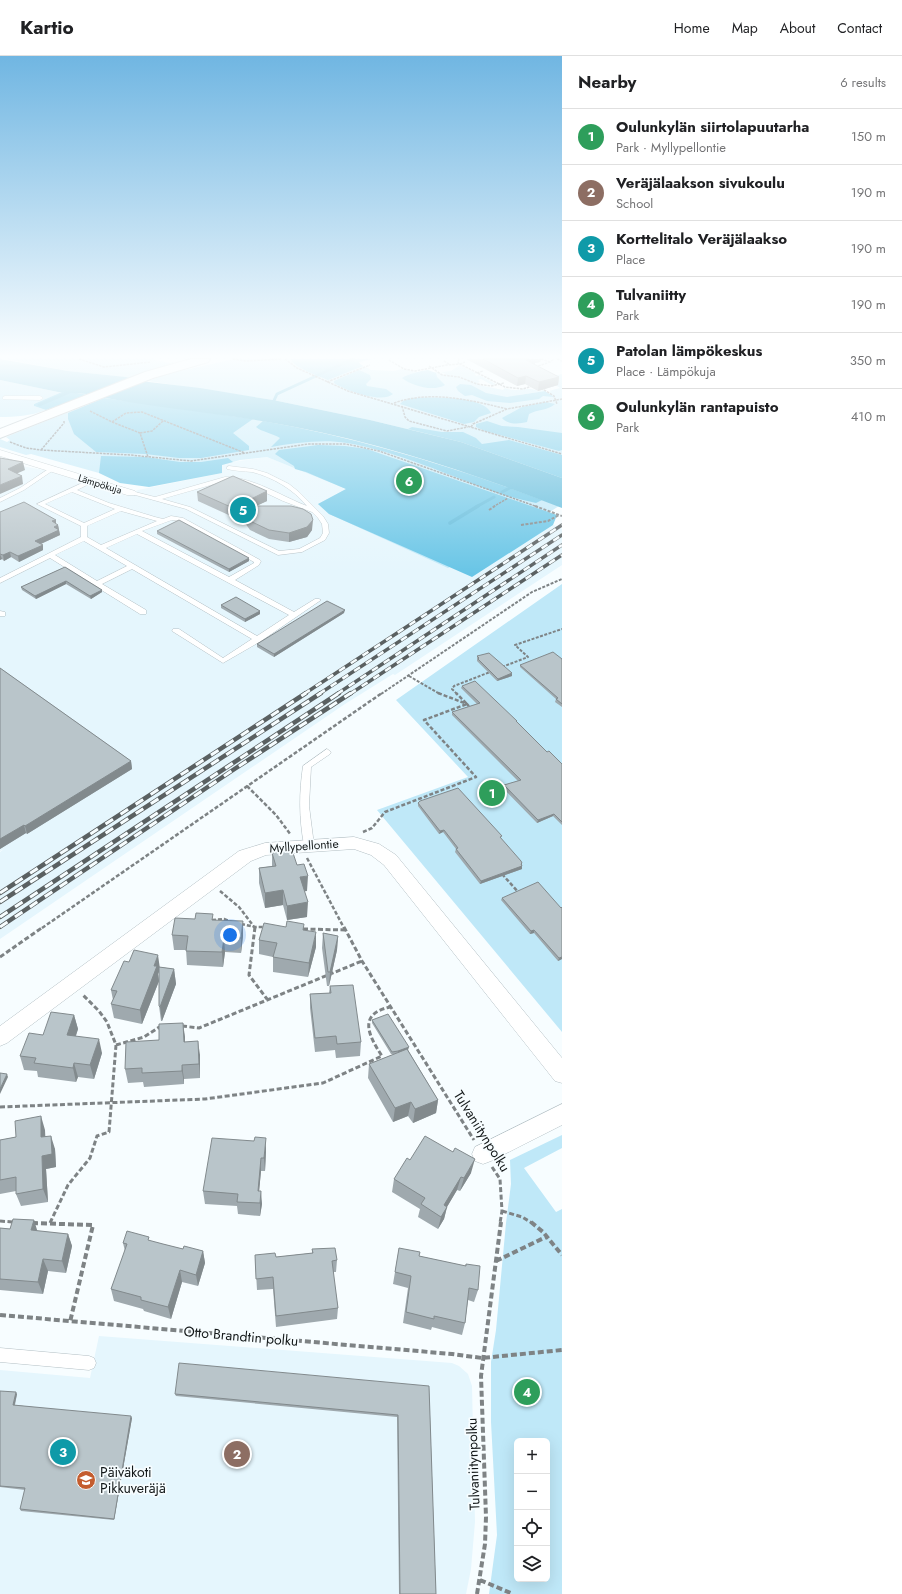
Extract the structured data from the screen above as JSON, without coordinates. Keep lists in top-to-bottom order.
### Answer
{
  "streets": {
    "street": ["Lämpökuja", "Myllypellontie"],
    "path": ["Tulvaniitynpolku", "Otto Brandtin polku"]
  },
  "crossings": [
    ["Myllypellontie", "Tulvaniitynpolku"],
    ["Tulvaniitynpolku", "Otto Brandtin polku"]
  ],
  "places": {
    "school or university": ["Päiväkoti Pikkuveräjä"]
  },
  "page": {
    "header": "Kartio",
    "nav": [
      "Home",
      "Map",
      "About",
      "Contact"
    ],
    "heading": ["Nearby", "6 results"],
    "list": [
      {
        "mark": "1",
        "name": "Oulunkylän siirtolapuutarha",
        "note": "Park · Myllypellontie",
        "value": "150 m"
      },
      {
        "mark": "2",
        "name": "Veräjälaakson sivukoulu",
        "note": "School",
        "value": "190 m"
      },
      {
        "mark": "3",
        "name": "Korttelitalo Veräjälaakso",
        "note": "Place",
        "value": "190 m"
      },
      {
        "mark": "4",
        "name": "Tulvaniitty",
        "note": "Park",
        "value": "190 m"
      },
      {
        "mark": "5",
        "name": "Patolan lämpökeskus",
        "note": "Place · Lämpökuja",
        "value": "350 m"
      },
      {
        "mark": "6",
        "name": "Oulunkylän rantapuisto",
        "note": "Park",
        "value": "410 m"
      }
    ],
    "pins": [
      "6",
      "5",
      "1",
      "4",
      "3",
      "2"
    ],
    "map_buttons": ["+", "−"]
  }
}
